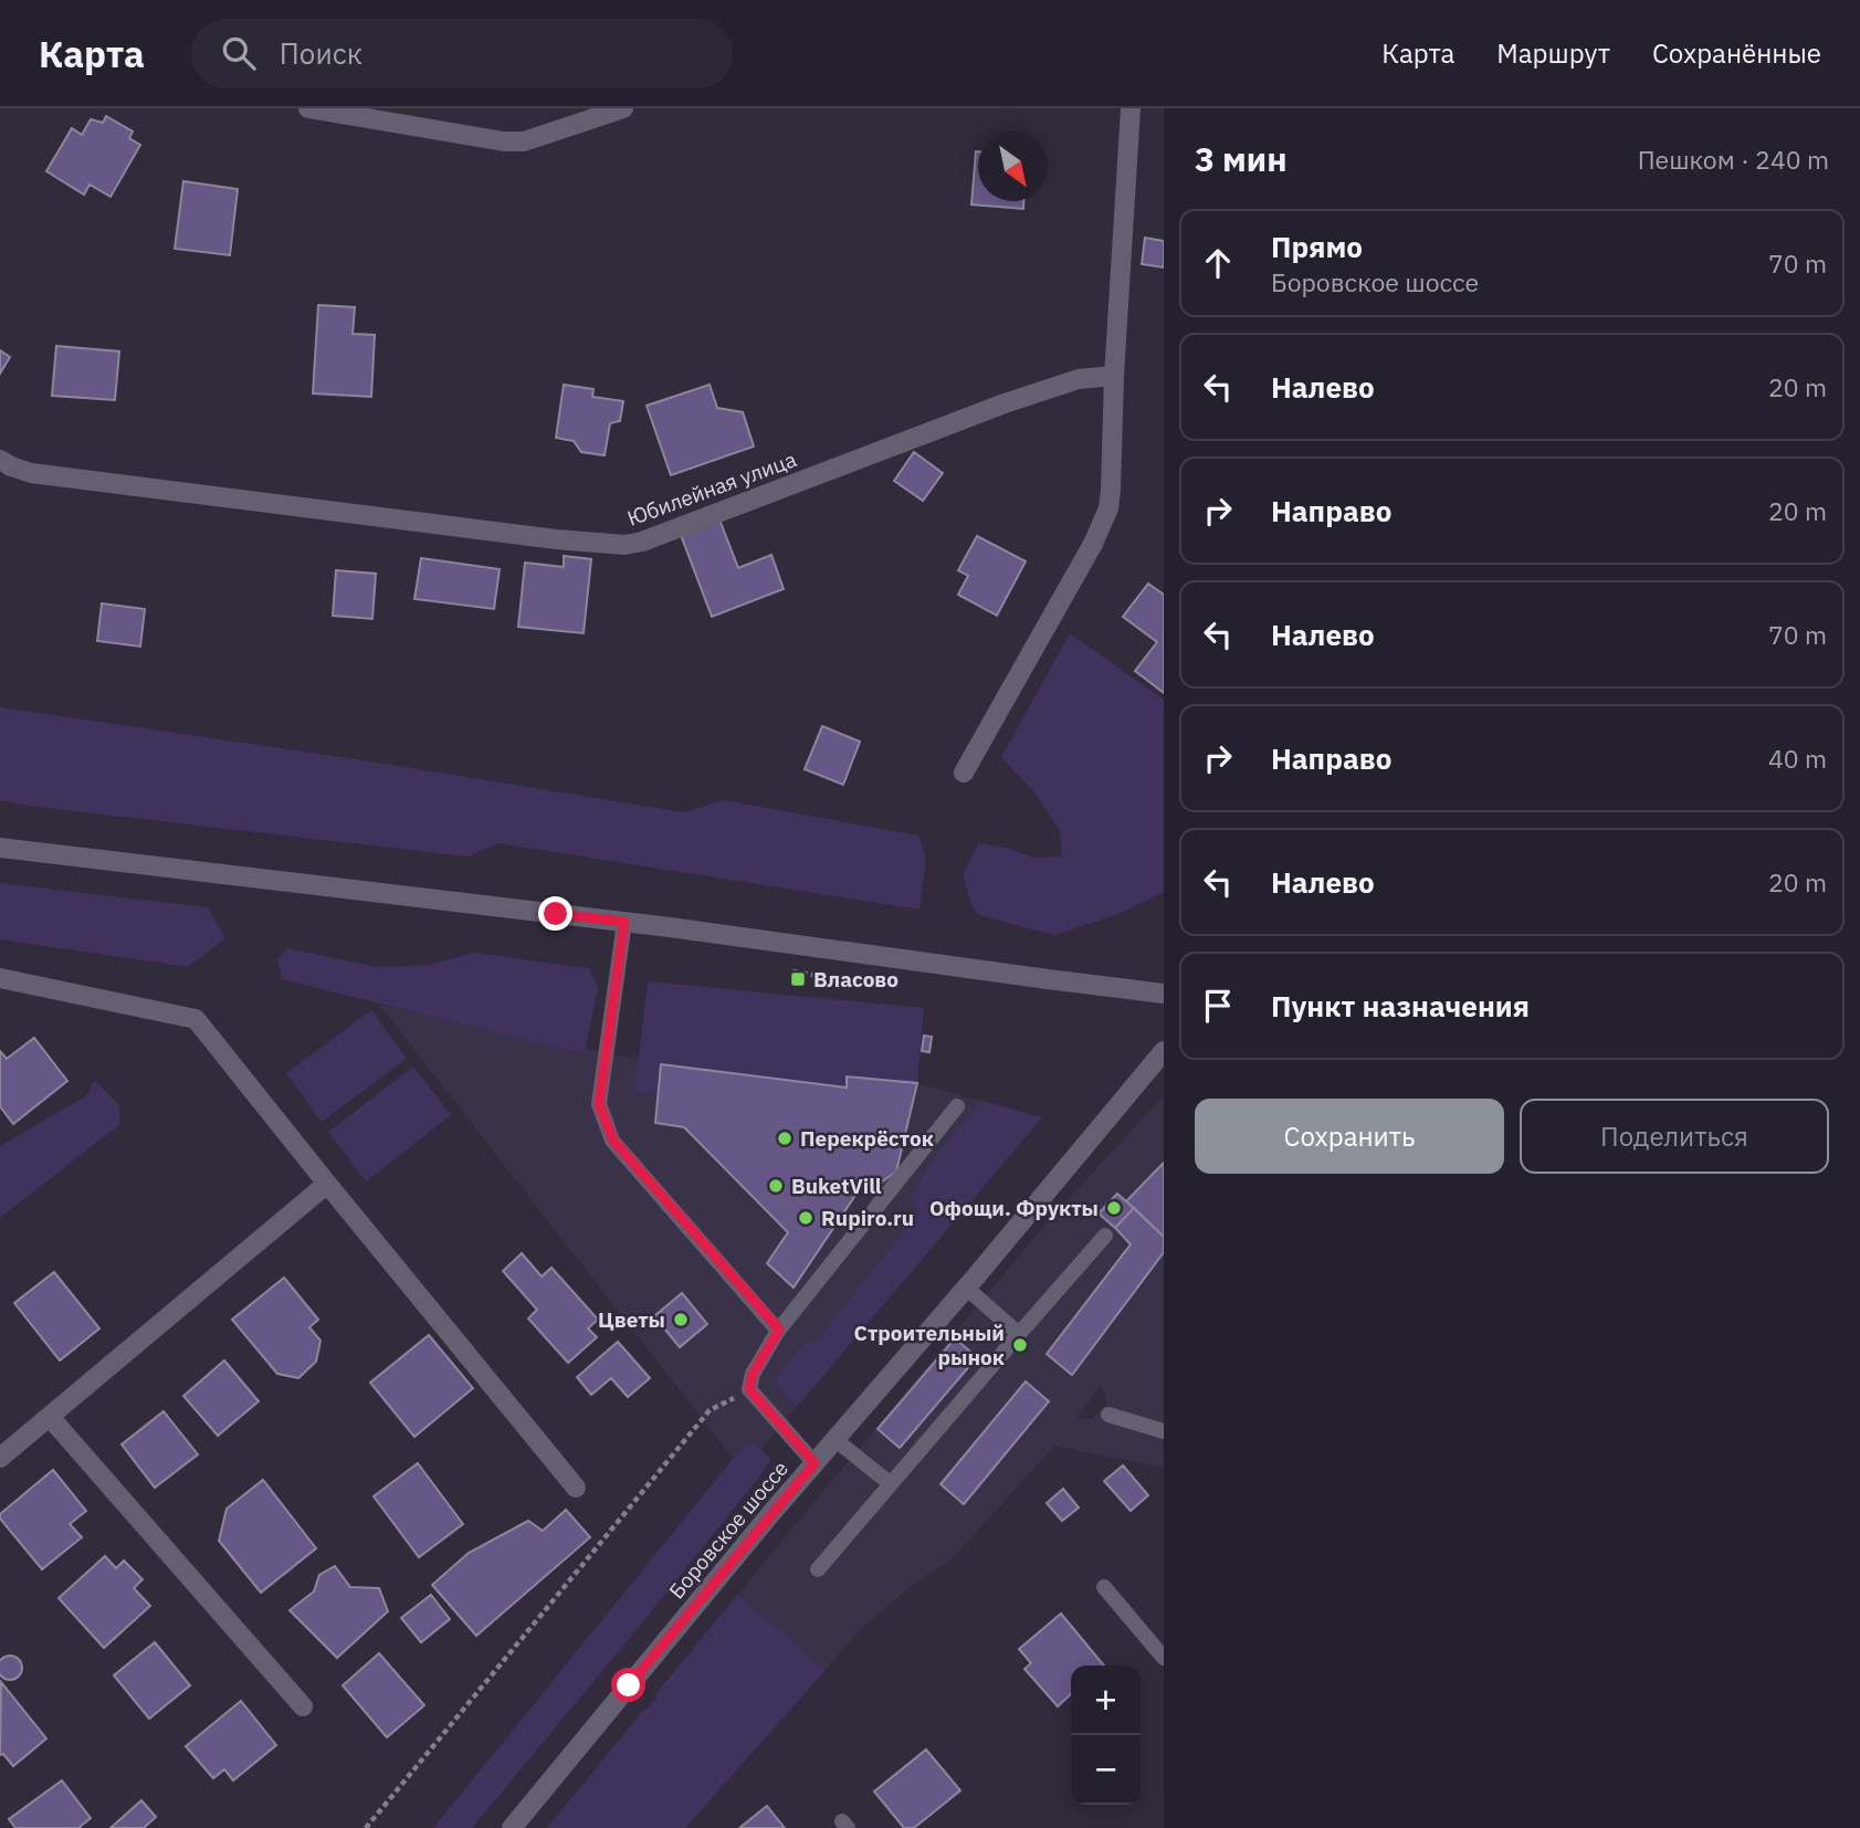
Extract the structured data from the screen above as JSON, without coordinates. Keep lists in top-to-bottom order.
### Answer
{
  "streets": {
    "street": ["Юбилейная улица", "Боровское шоссе"]
  },
  "places": {
    "transit": ["Власово"],
    "other": [
      "Перекрёсток",
      "BuketVill",
      "Офощи. Фрукты",
      "Rupiro.ru",
      "Цветы",
      "Строительный рынок"
    ]
  },
  "north": "bottom right",
  "page": {
    "header": "Карта",
    "search": "Поиск",
    "nav": ["Карта", "Маршрут", "Сохранённые"],
    "heading": ["3 мин", "Пешком · 240 m"],
    "list": [
      ["Прямо", "Боровское шоссе", "70 m"],
      ["Налево", "20 m"],
      ["Направо", "20 m"],
      ["Налево", "70 m"],
      ["Направо", "40 m"],
      ["Налево", "20 m"],
      "Пункт назначения"
    ],
    "buttons": ["Сохранить", "Поделиться"],
    "map_buttons": ["+", "−"]
  }
}
